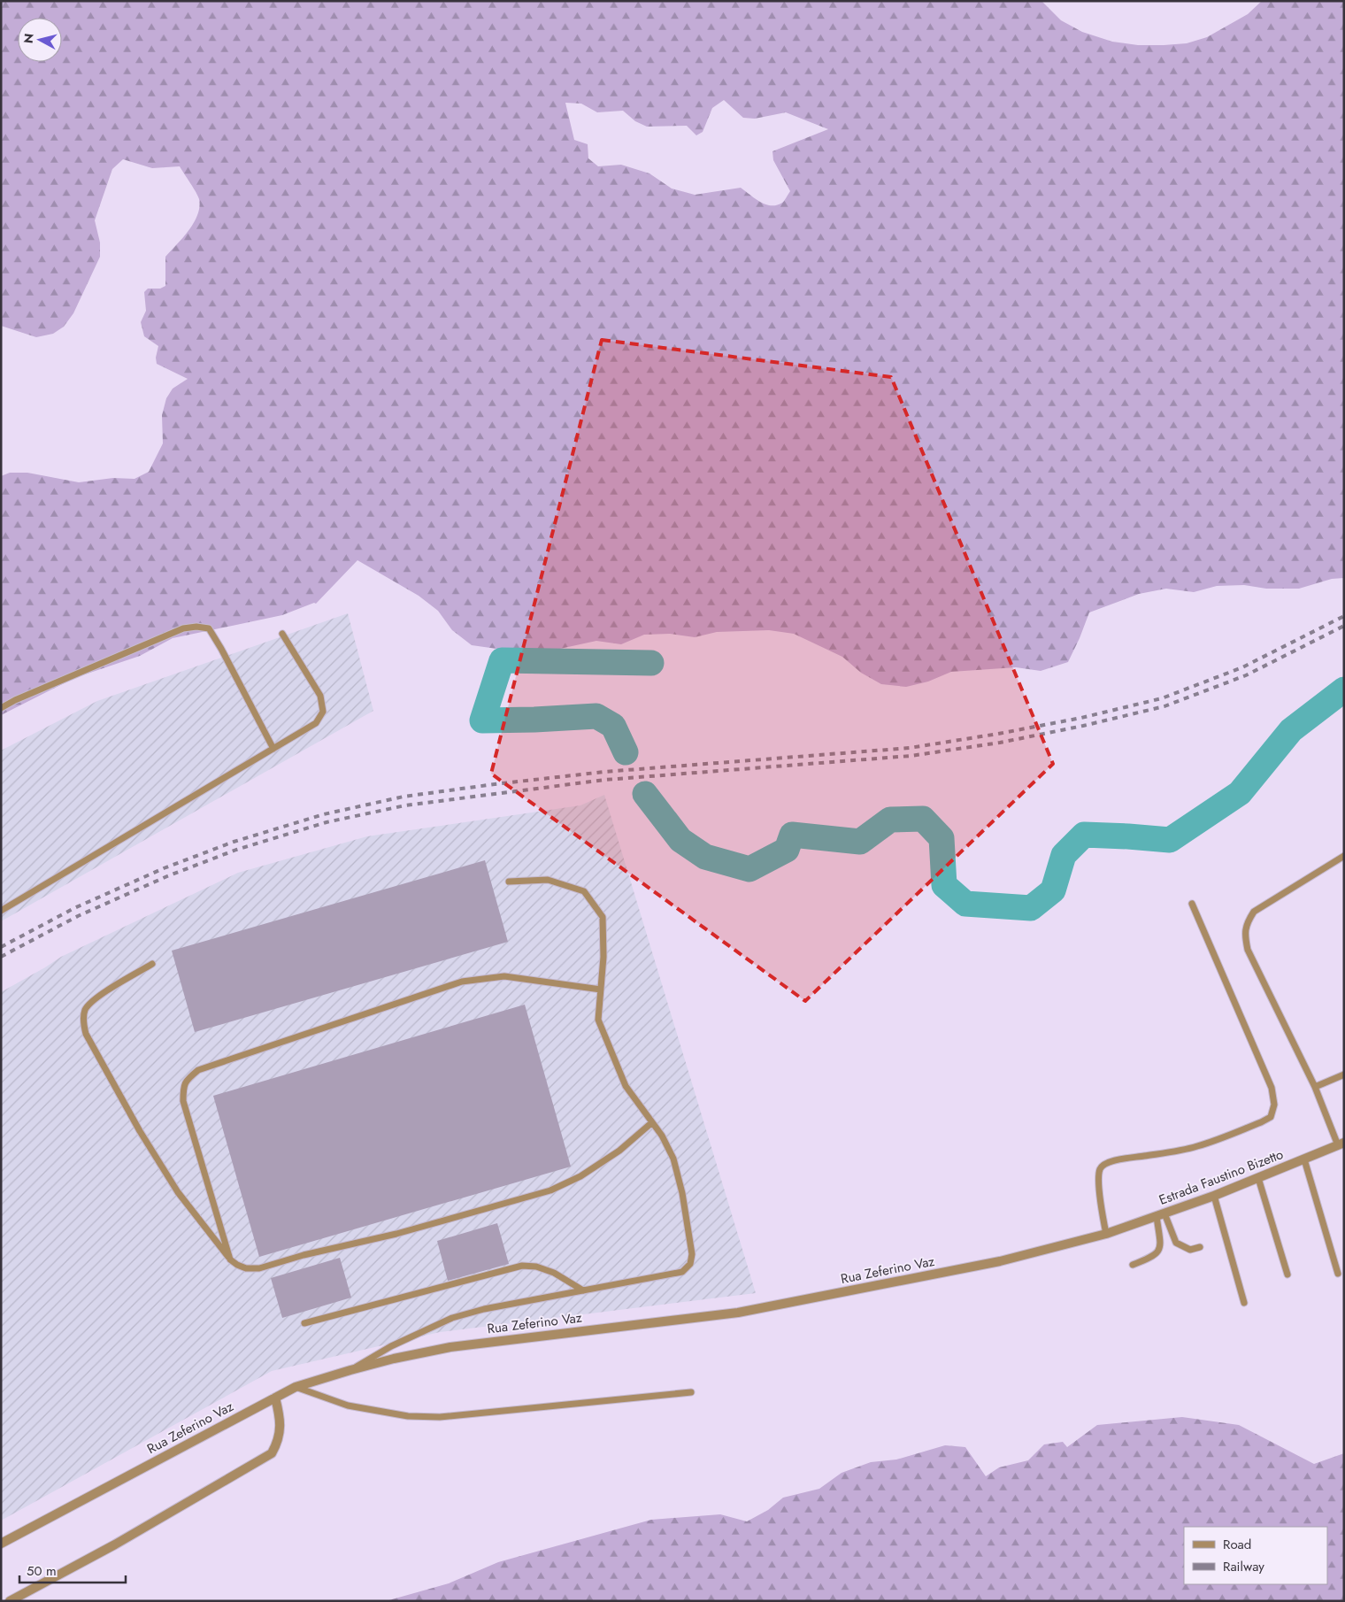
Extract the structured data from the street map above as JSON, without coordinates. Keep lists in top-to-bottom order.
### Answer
{
  "streets": {
    "street": ["Estrada Faustino Bizetto", "Rua Zeferino Vaz"]
  },
  "crossings": [
    ["Estrada Faustino Bizetto", "Rua Zeferino Vaz"]
  ],
  "legend": ["Road", "Railway"],
  "scale_bar": "50 m",
  "north": "left"
}
